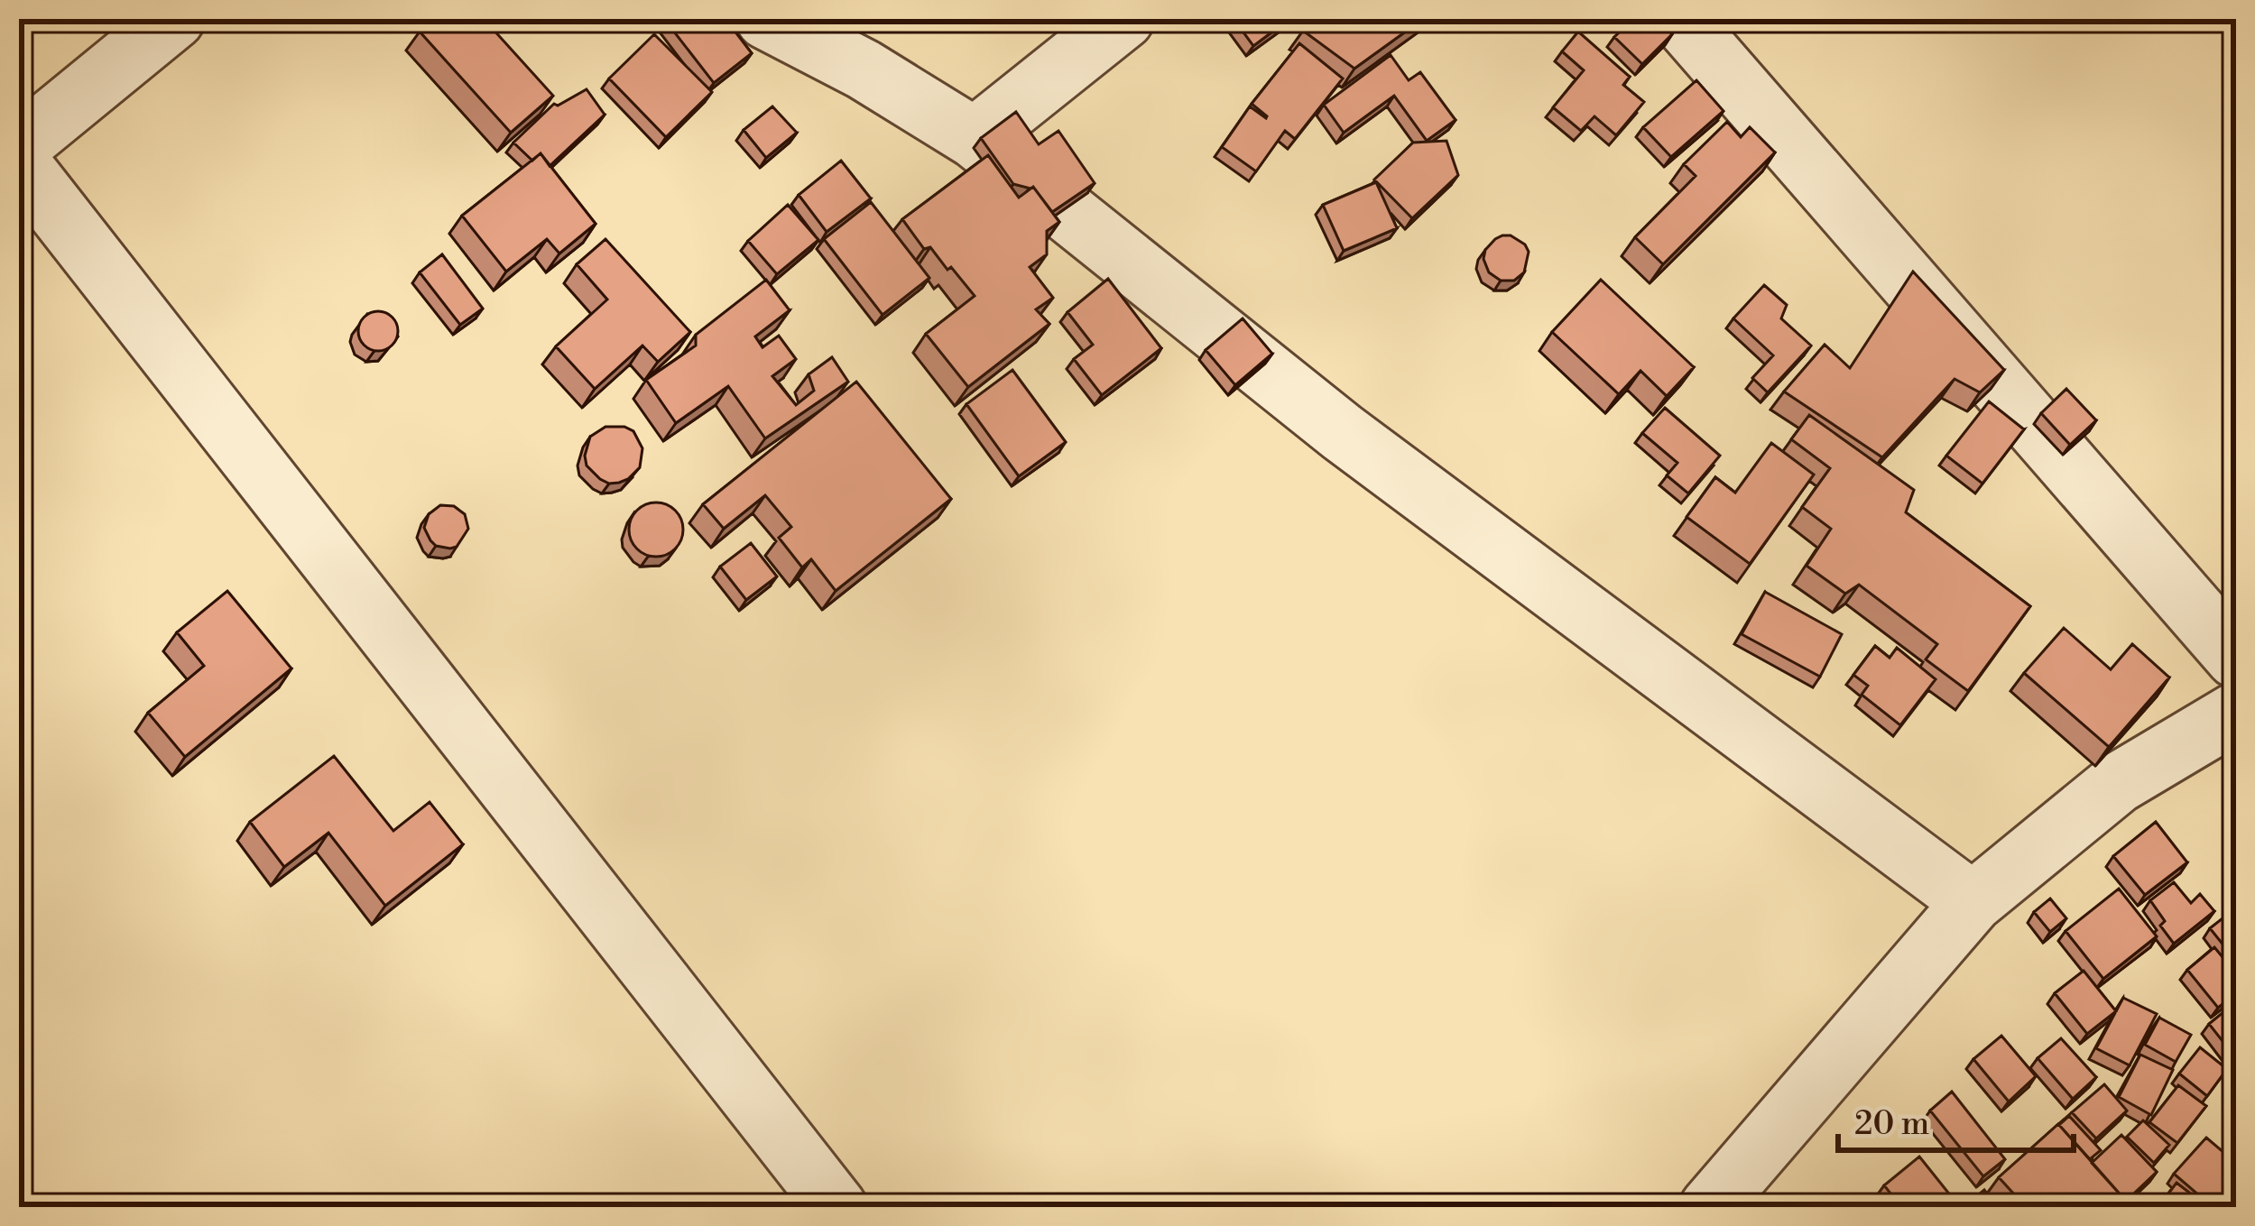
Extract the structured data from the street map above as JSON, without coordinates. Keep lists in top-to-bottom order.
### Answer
{
  "scale_bar": "20 m"
}
